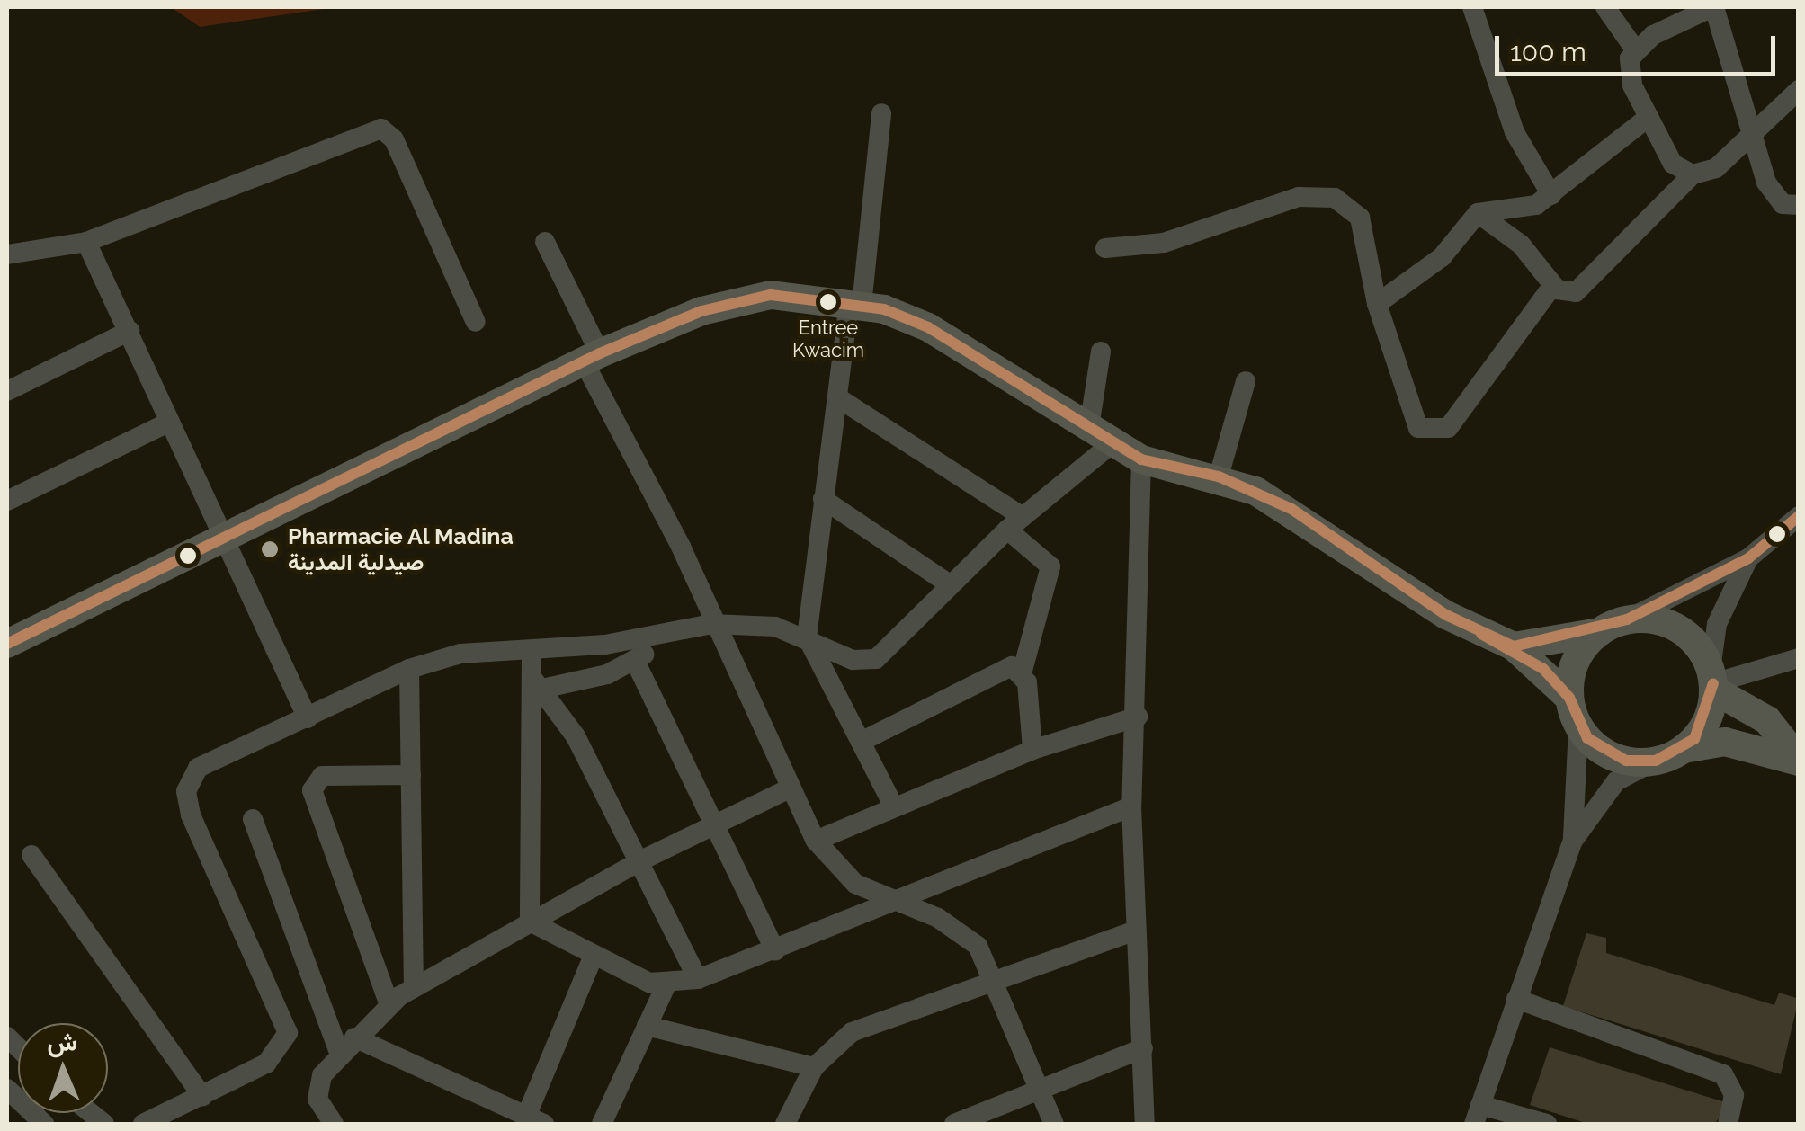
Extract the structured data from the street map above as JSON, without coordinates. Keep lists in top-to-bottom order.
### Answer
{
  "places": ["Entree Kwacim", "Pharmacie Al Madina صيدلية المدينة"],
  "scale_bar": "100 m",
  "north": "top"
}
